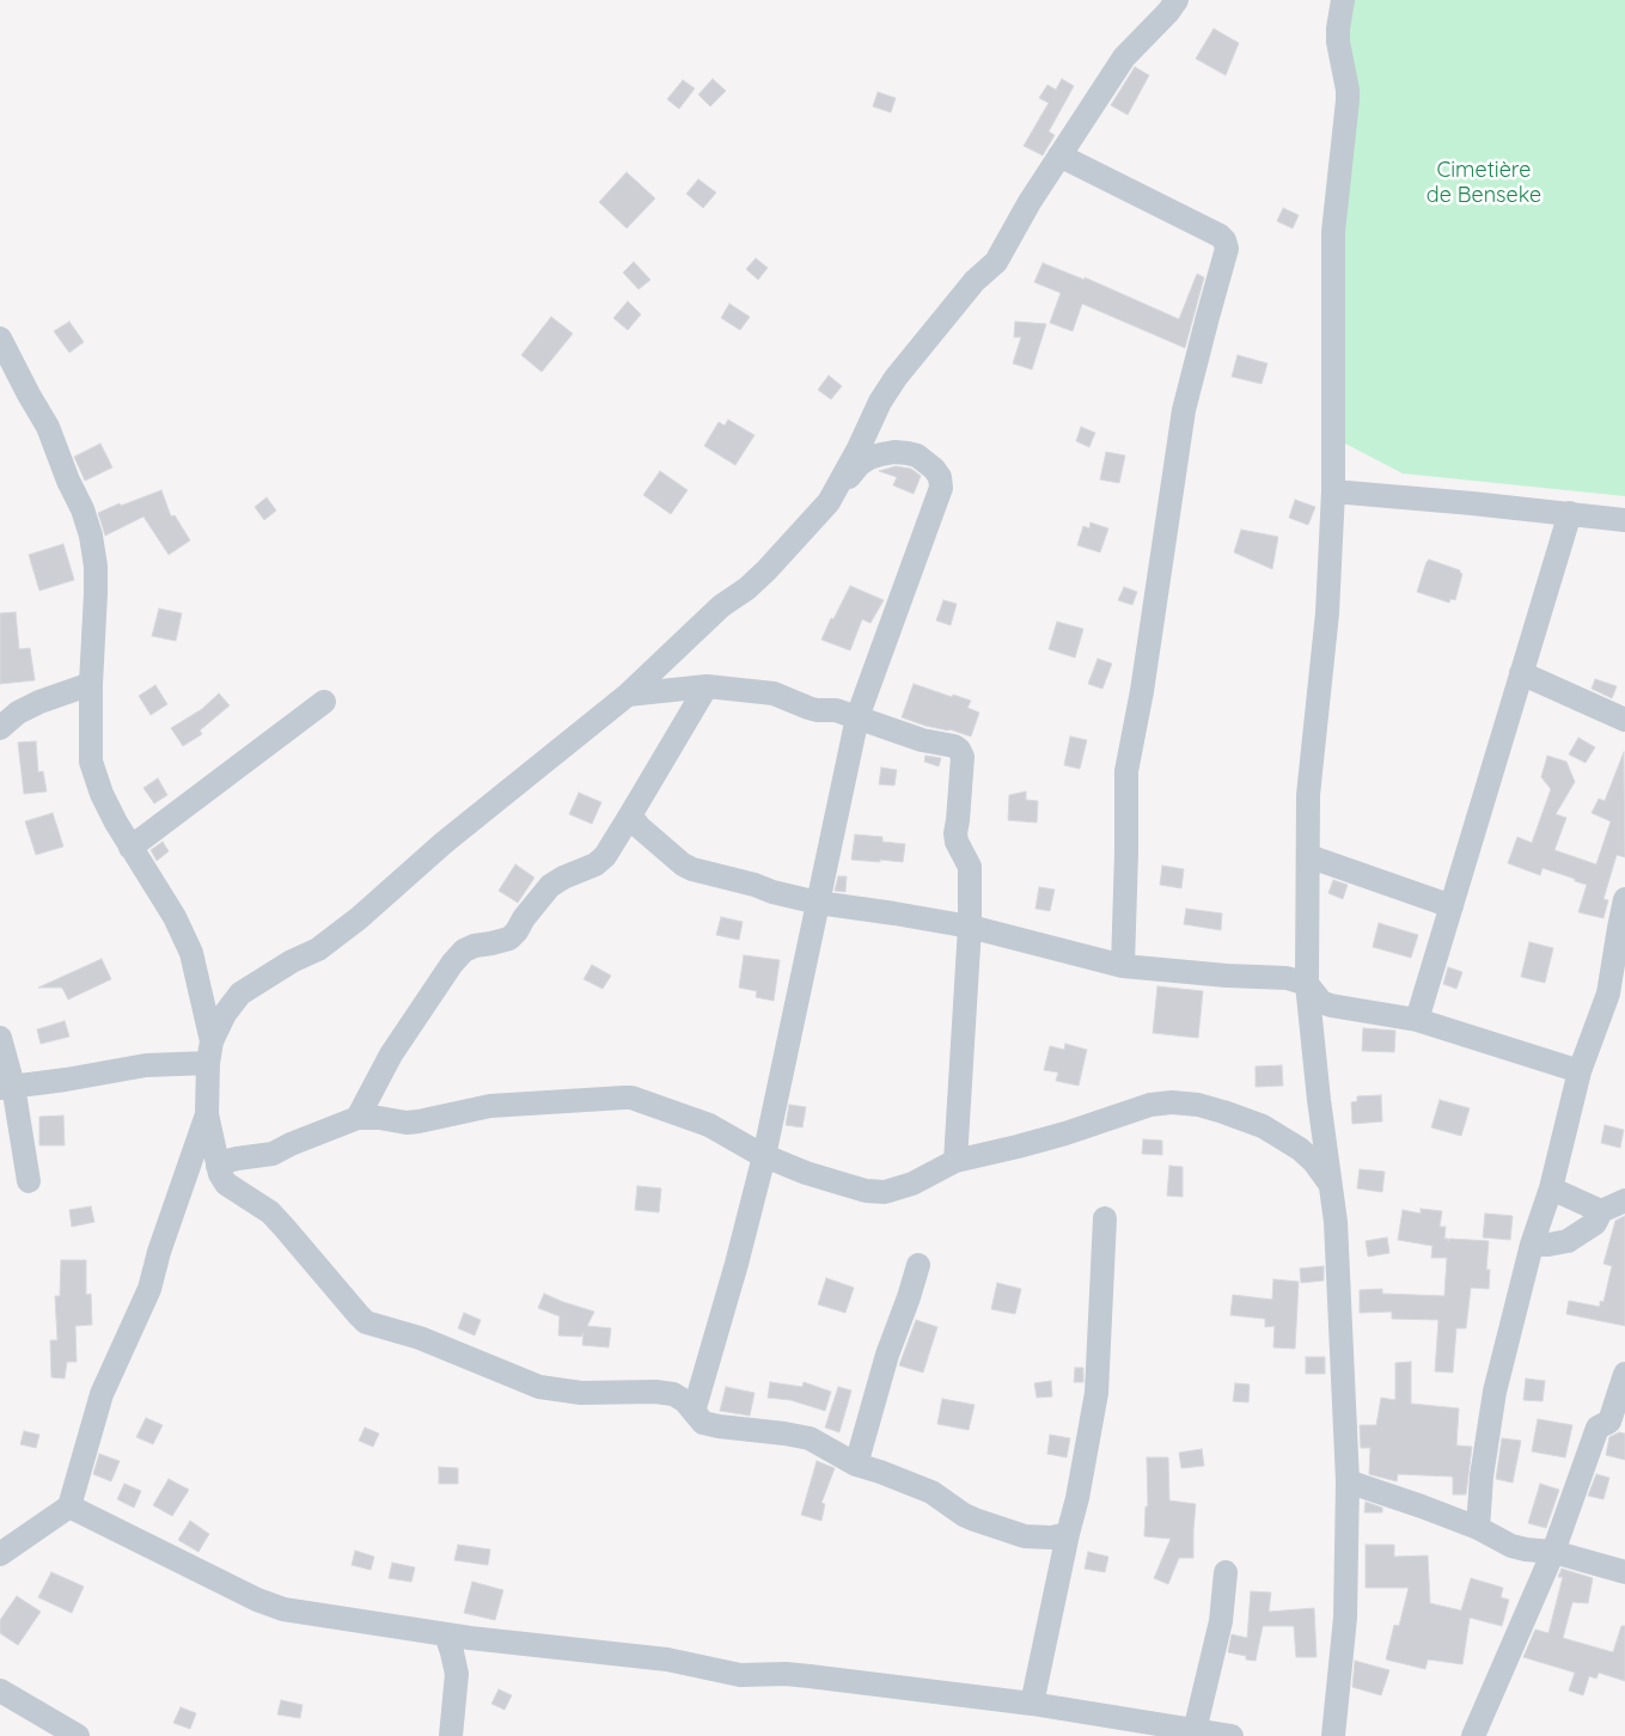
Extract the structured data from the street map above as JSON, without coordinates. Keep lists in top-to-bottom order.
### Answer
{
  "parks": ["Cimetière de Benseke"]
}
